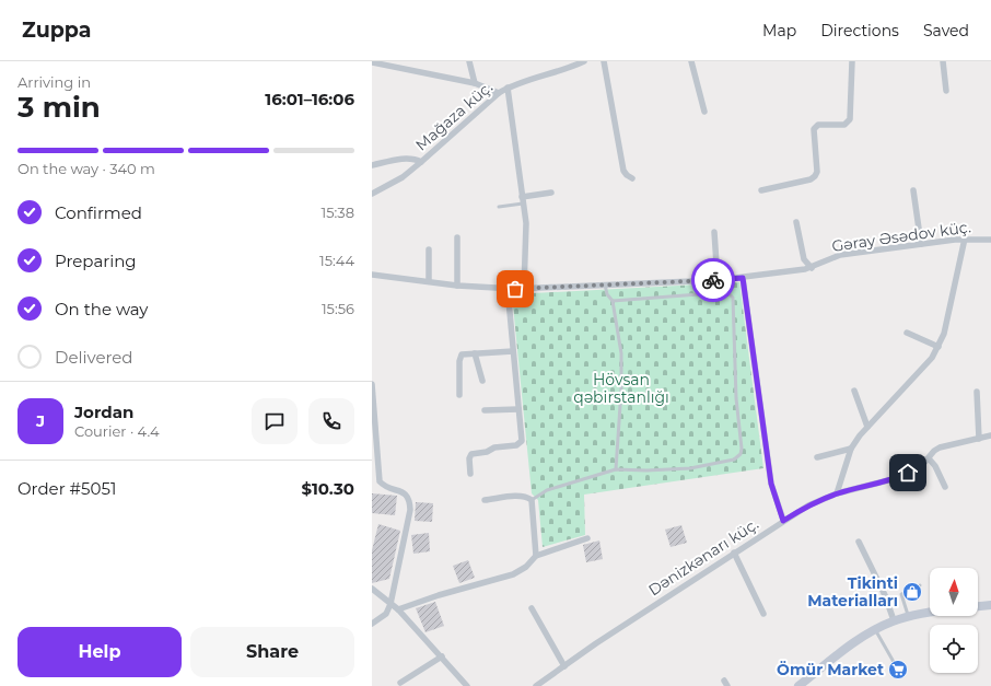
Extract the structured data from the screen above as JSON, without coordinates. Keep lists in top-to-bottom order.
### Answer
{
  "streets": {
    "street": ["Mağaza küç.", "Gəray Əsədov küç.", "Dənizkənarı küç."]
  },
  "parks": ["Hövsan qəbirstanlığı"],
  "places": {
    "shop": ["Tikinti Materialları"],
    "supermarket": ["Ömür Market"]
  },
  "north": "top",
  "page": {
    "header": "Zuppa",
    "nav": ["Map", "Directions", "Saved"],
    "heading": ["3 min", "Arriving in", "16:01–16:06"],
    "panel": [
      "Jordan",
      "Courier · 4.4",
      "Order #5051",
      "$10.30"
    ],
    "bar": "On the way · 340 m",
    "list": [
      ["Confirmed", "15:38"],
      ["Preparing", "15:44"],
      ["On the way", "15:56"],
      "Delivered"
    ],
    "round": "J",
    "buttons": ["Help", "Share"]
  }
}
